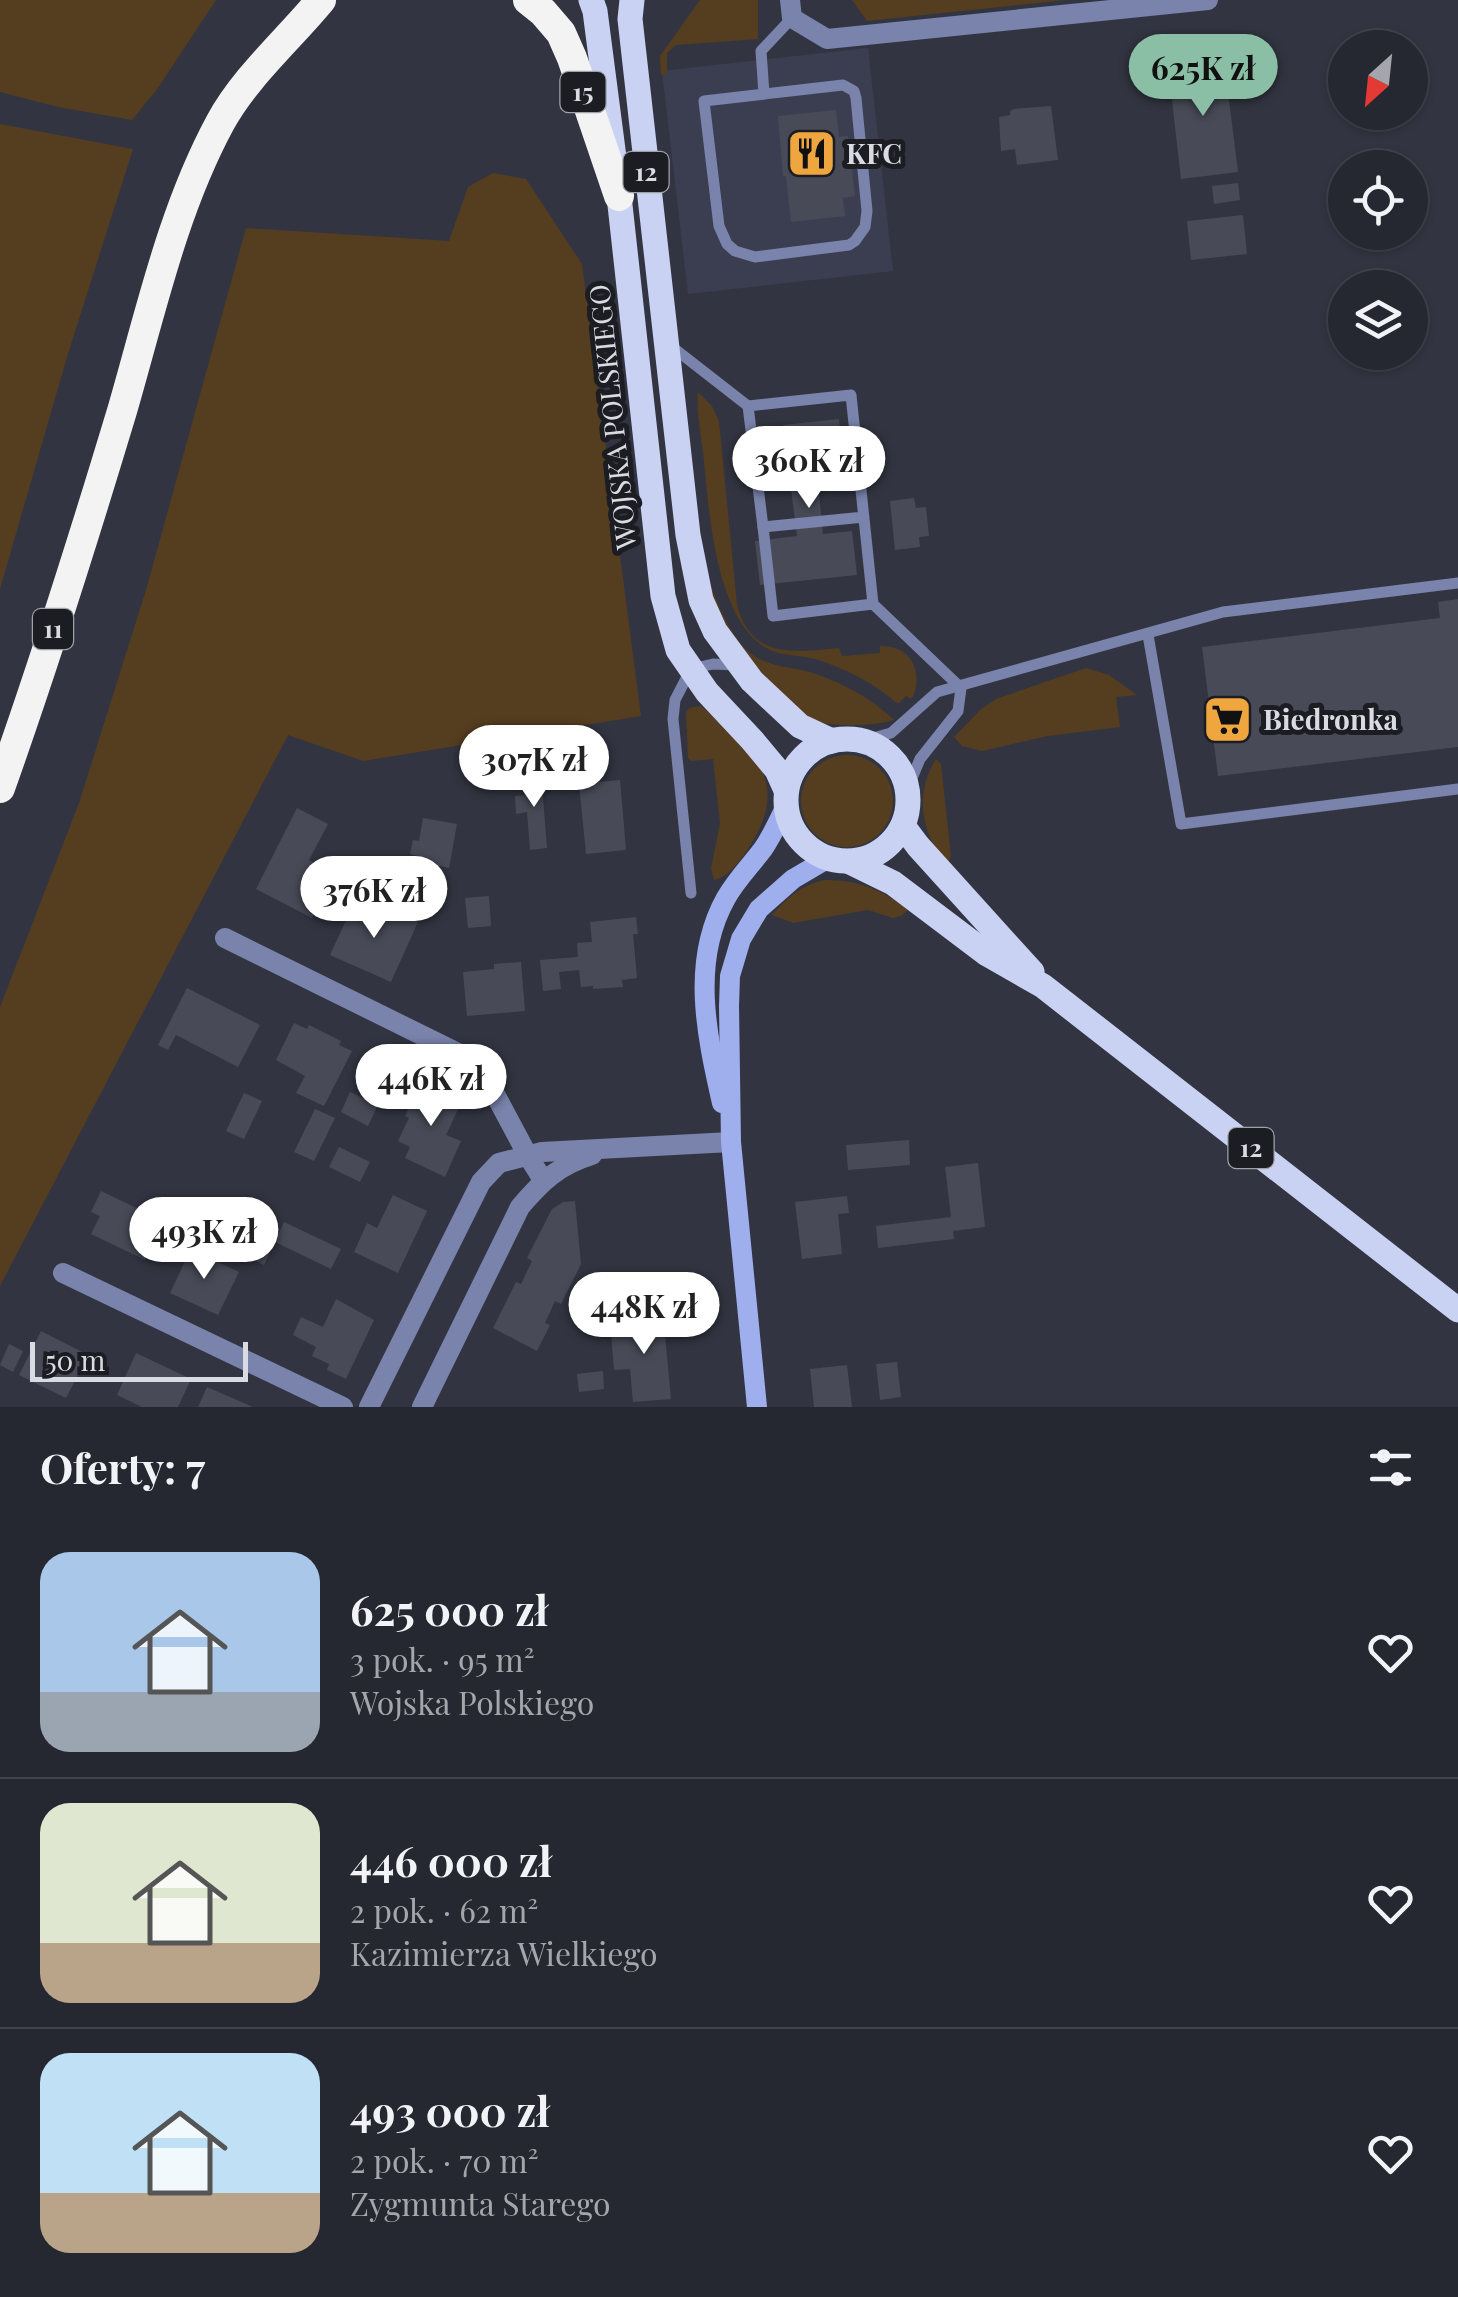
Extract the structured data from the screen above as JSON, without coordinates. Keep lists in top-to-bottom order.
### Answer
{
  "streets": {
    "highway": ["15", "11"],
    "main road": ["12", "WOJSKA POLSKIEGO"]
  },
  "crossings": [
    ["15", "WOJSKA POLSKIEGO"],
    ["12", "WOJSKA POLSKIEGO"]
  ],
  "places": {
    "restaurant": ["KFC"],
    "supermarket": ["Biedronka"]
  },
  "scale_bar": "50 m",
  "north": "bottom left",
  "page": {
    "price": [
      "625K zł",
      "360K zł",
      "307K zł",
      "376K zł",
      "446K zł",
      "493K zł",
      "448K zł"
    ],
    "scale": "50 m",
    "heading": "Oferty: 7",
    "list": [
      {
        "name": "625 000 zł",
        "note": "3 pok. · 95 m² · Wojska Polskiego"
      },
      {
        "name": "446 000 zł",
        "note": "2 pok. · 62 m² · Kazimierza Wielkiego"
      },
      {
        "name": "493 000 zł",
        "note": "2 pok. · 70 m² · Zygmunta Starego"
      }
    ]
  }
}
